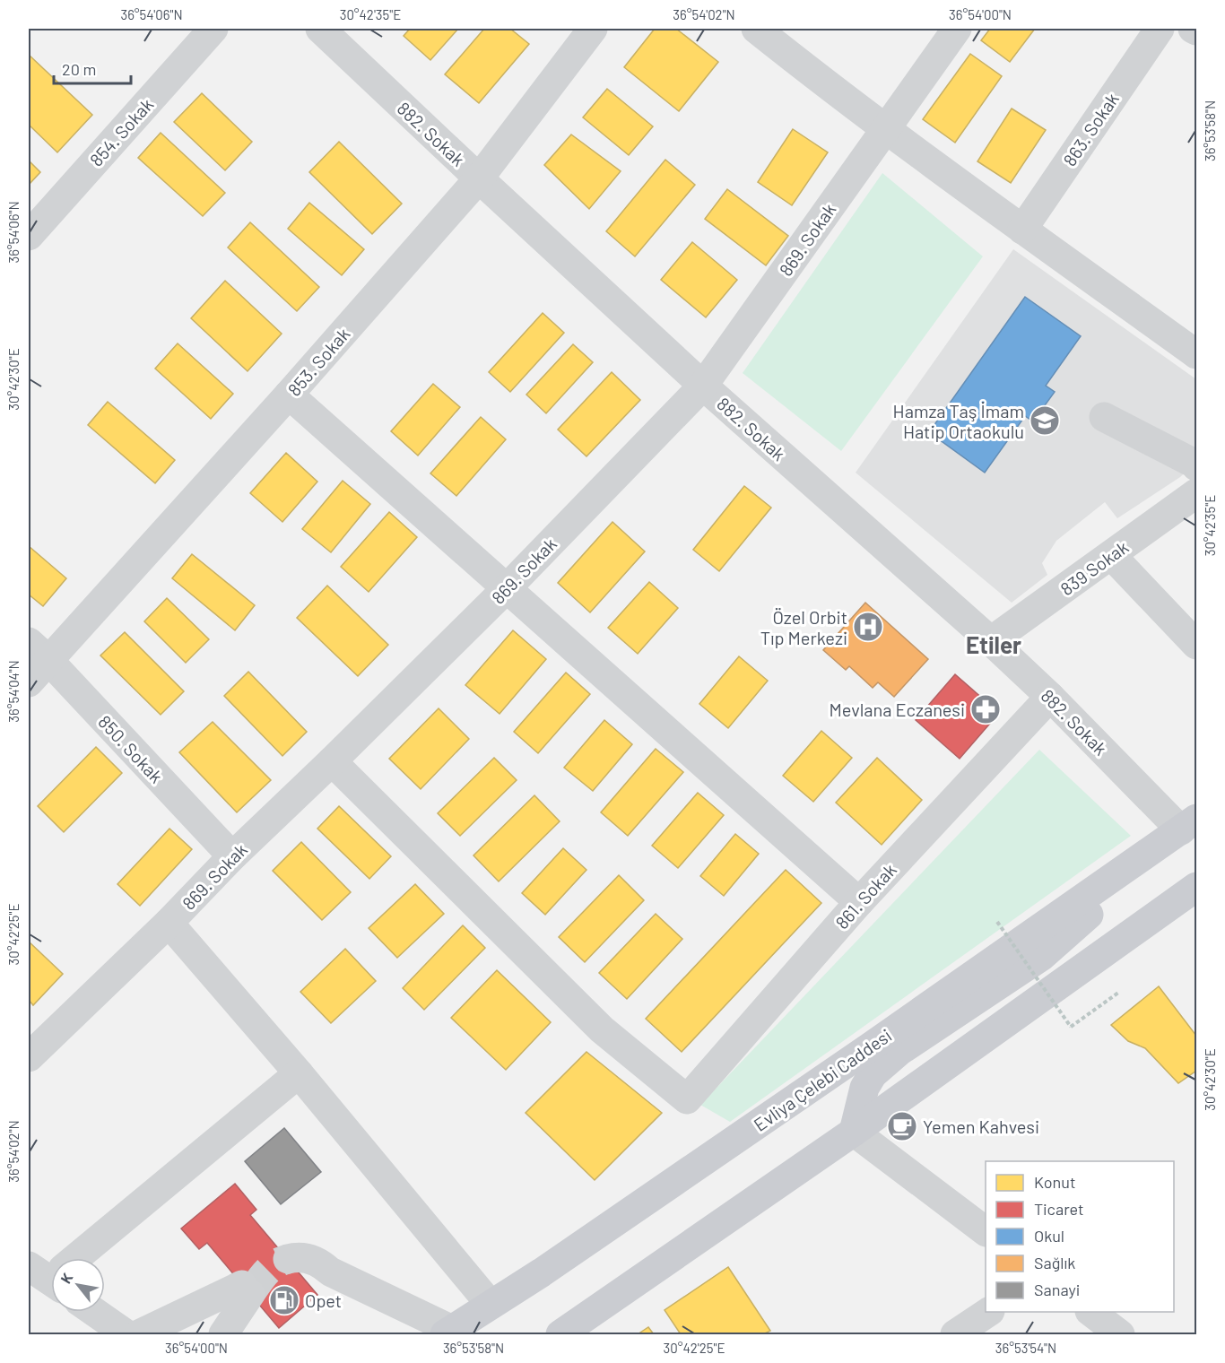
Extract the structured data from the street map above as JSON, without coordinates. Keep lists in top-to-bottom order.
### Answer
{
  "streets": {
    "main road": ["Evliya Çelebi Caddesi"],
    "street": [
      "863. Sokak",
      "854. Sokak",
      "882. Sokak",
      "869. Sokak",
      "853. Sokak",
      "839 Sokak",
      "850. Sokak",
      "861. Sokak"
    ]
  },
  "crossings": [
    ["882. Sokak", "869. Sokak"],
    ["882. Sokak", "853. Sokak"],
    ["882. Sokak", "839 Sokak"],
    ["882. Sokak", "861. Sokak"],
    ["882. Sokak", "Evliya Çelebi Caddesi"],
    ["869. Sokak", "850. Sokak"],
    ["869. Sokak", "861. Sokak"],
    ["853. Sokak", "850. Sokak"]
  ],
  "districts": ["Etiler"],
  "places": {
    "school or university": ["Hamza Taş İmam Hatip Ortaokulu"],
    "hospital": ["Özel Orbit Tıp Merkezi"],
    "pharmacy": ["Mevlana Eczanesi"],
    "cafe": ["Yemen Kahvesi"],
    "fuel station": ["Opet"]
  },
  "legend": [
    "Konut",
    "Ticaret",
    "Okul",
    "Sağlık",
    "Sanayi"
  ],
  "scale_bar": "20 m",
  "north": "top left",
  "coordinates": [
    "36°54'06\"N",
    "30°42'35\"E",
    "36°54'02\"N",
    "36°54'00\"N",
    "36°53'58\"N",
    "30°42'30\"E",
    "36°54'04\"N",
    "30°42'25\"E",
    "36°53'54\"N"
  ]
}
